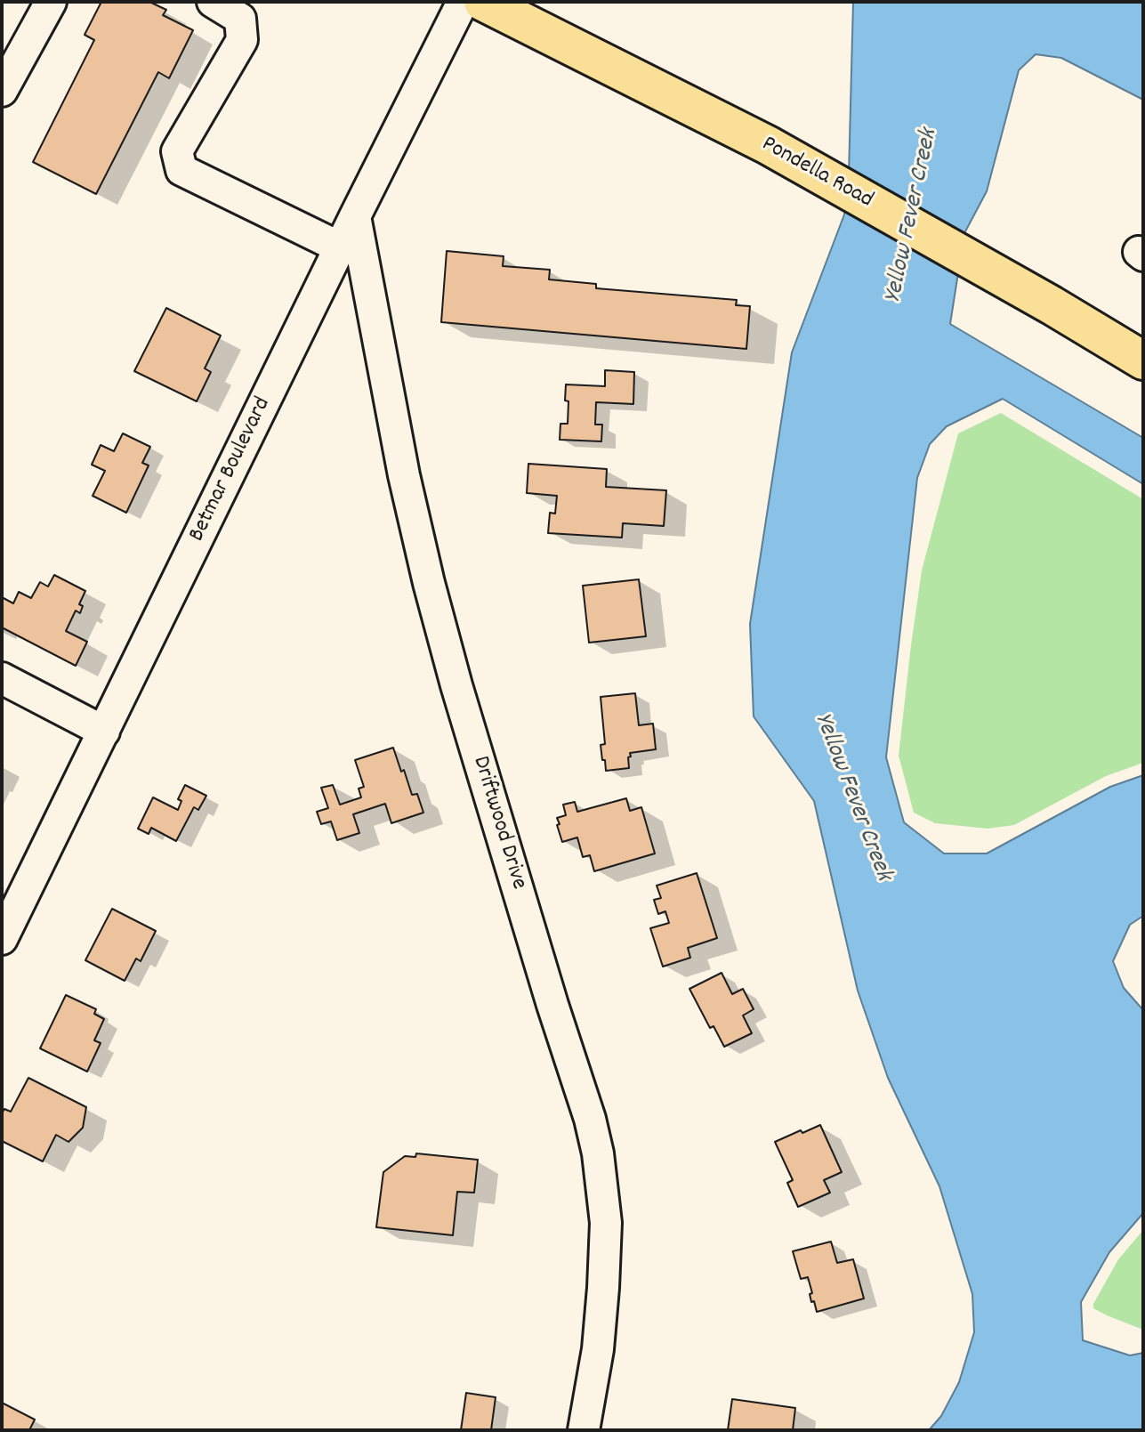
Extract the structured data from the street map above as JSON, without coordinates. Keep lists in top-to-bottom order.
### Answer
{
  "streets": {
    "main road": ["Pondella Road"],
    "street": ["Betmar Boulevard", "Driftwood Drive"]
  },
  "crossings": [
    ["Betmar Boulevard", "Driftwood Drive"]
  ],
  "water": ["Yellow Fever Creek"]
}
